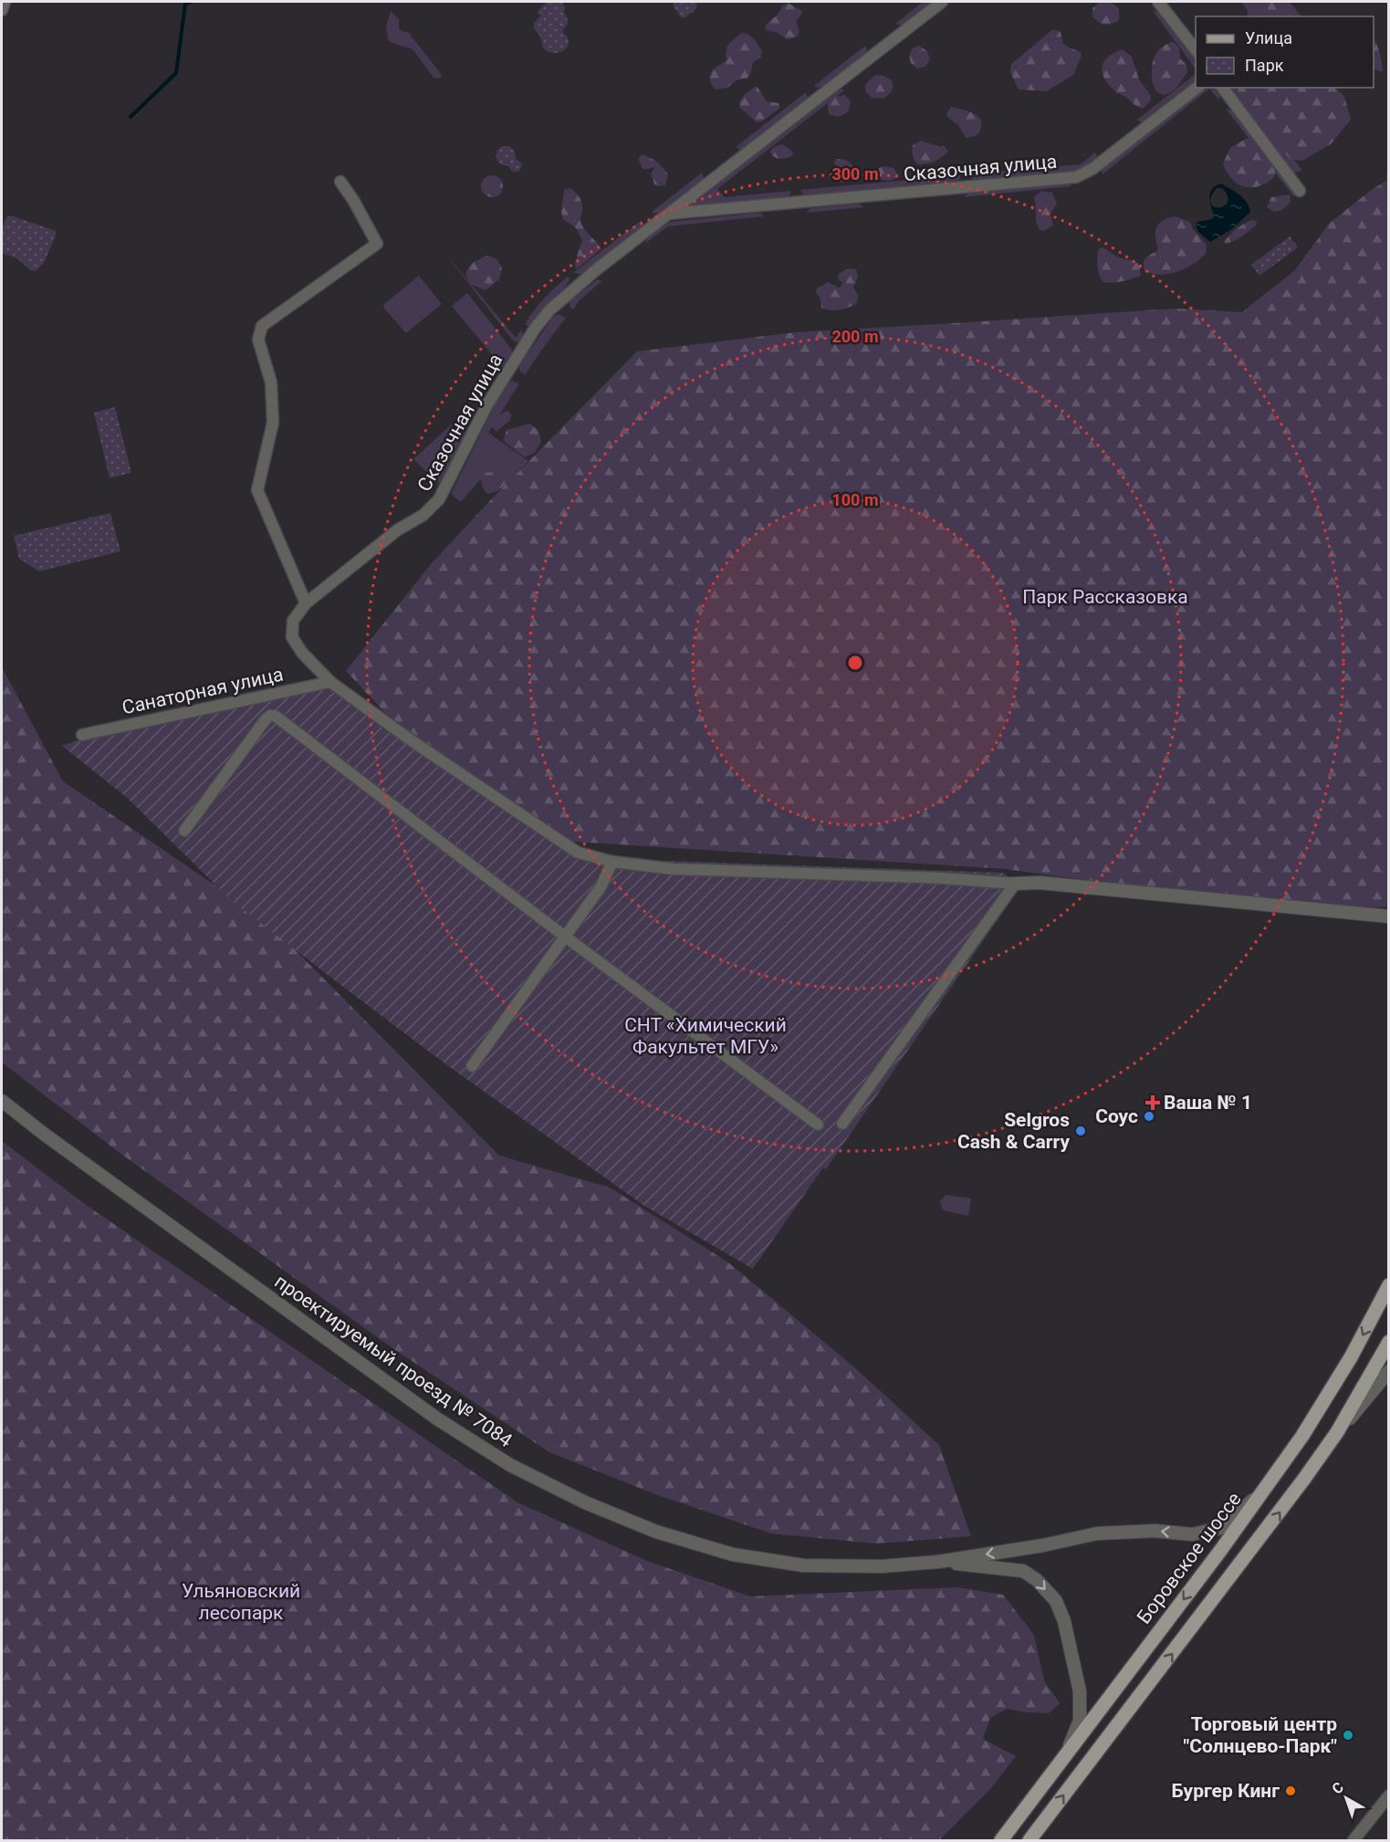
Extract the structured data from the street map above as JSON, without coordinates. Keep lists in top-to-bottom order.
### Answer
{
  "streets": {
    "main road": ["Боровское шоссе"],
    "street": ["Сказочная улица", "Санаторная улица", "проектируемый проезд № 7084"]
  },
  "crossings": [
    ["проектируемый проезд № 7084", "Боровское шоссе"]
  ],
  "parks": ["Парк Рассказовка", "СНТ «Химический Факультет МГУ»", "Ульяновский лесопарк"],
  "places": {
    "health": ["Ваша № 1"],
    "other": [
      "Соус",
      "Selgros Cash & Carry",
      "Торговый центр \"Солнцево-Парк\"",
      "Бургер Кинг"
    ]
  },
  "legend": ["Улица", "Парк"],
  "north": "top left",
  "rings": ["300 m", "200 m", "100 m"]
}
